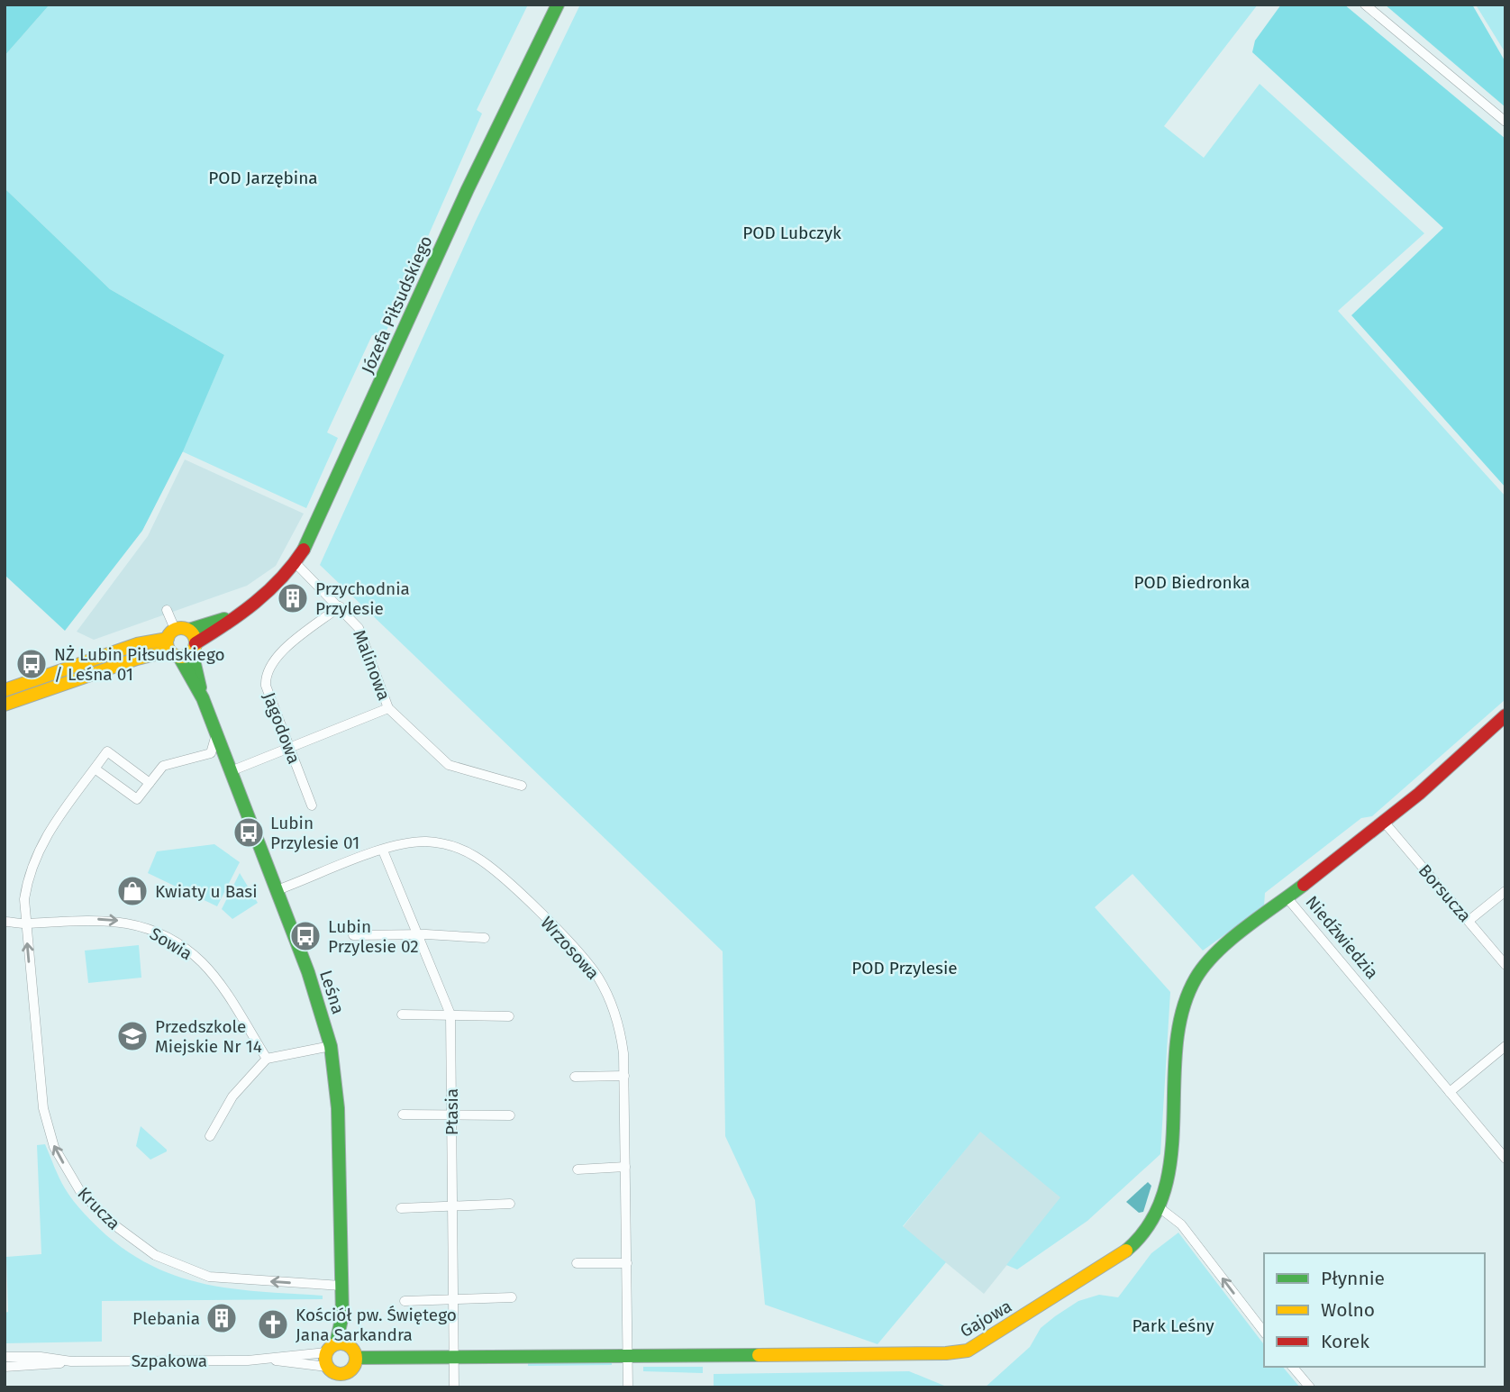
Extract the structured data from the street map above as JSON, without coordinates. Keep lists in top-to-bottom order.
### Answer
{
  "streets": {
    "street": [
      "Józefa Piłsudskiego",
      "Malinowa",
      "Jagodowa",
      "Borsucza",
      "Niedźwiedzia",
      "Sowia",
      "Wrzosowa",
      "Leśna",
      "Ptasia",
      "Krucza",
      "Gajowa",
      "Szpakowa"
    ]
  },
  "crossings": [
    ["Józefa Piłsudskiego", "Malinowa"],
    ["Józefa Piłsudskiego", "Leśna"],
    ["Malinowa", "Jagodowa"],
    ["Borsucza", "Niedźwiedzia"],
    ["Niedźwiedzia", "Gajowa"],
    ["Sowia", "Krucza"],
    ["Wrzosowa", "Leśna"],
    ["Wrzosowa", "Ptasia"],
    ["Wrzosowa", "Gajowa"],
    ["Leśna", "Krucza"],
    ["Leśna", "Szpakowa"],
    ["Ptasia", "Gajowa"]
  ],
  "one_way": ["Sowia", "Krucza"],
  "parks": [
    "POD Jarzębina",
    "POD Lubczyk",
    "POD Biedronka",
    "POD Przylesie",
    "Park Leśny"
  ],
  "places": {
    "building": ["Przychodnia Przylesie", "Plebania"],
    "bus stop": ["NŻ Lubin Piłsudskiego / Leśna 01", "Lubin Przylesie 01", "Lubin Przylesie 02"],
    "shop": ["Kwiaty u Basi"],
    "school or university": ["Przedszkole Miejskie Nr 14"],
    "church": ["Kościół pw. Świętego Jana Sarkandra"]
  },
  "legend": ["Płynnie", "Wolno", "Korek"]
}
